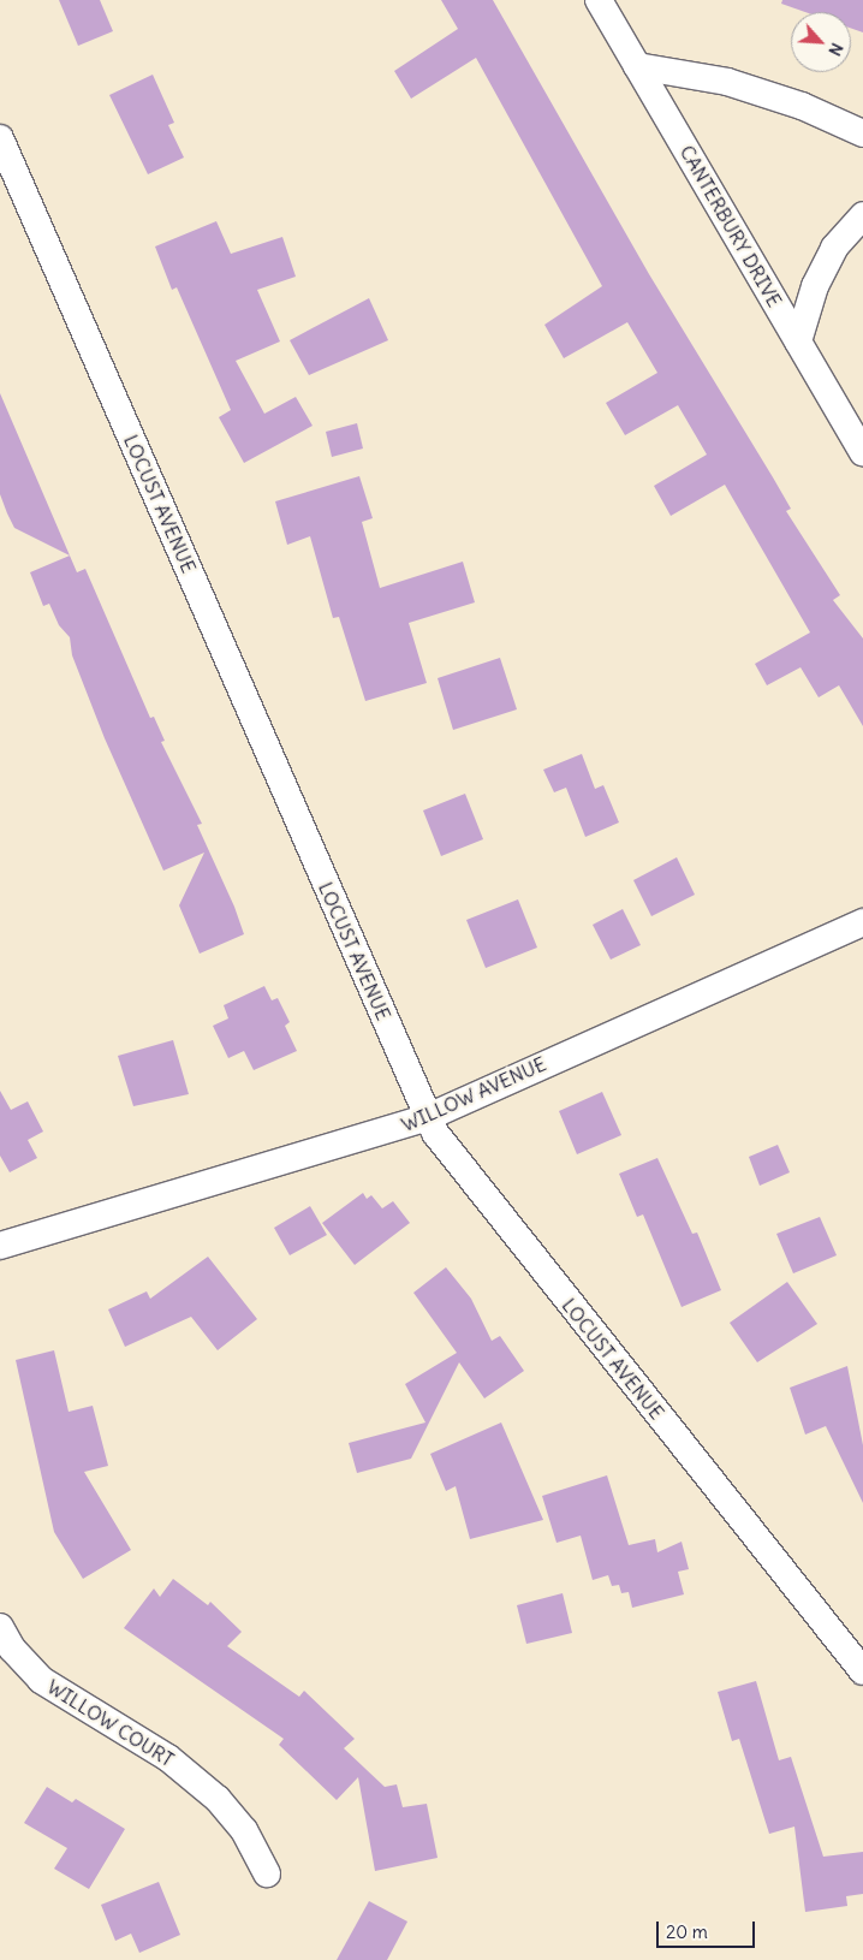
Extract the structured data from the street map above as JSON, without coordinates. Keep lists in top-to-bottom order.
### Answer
{
  "streets": {
    "street": [
      "CANTERBURY DRIVE",
      "LOCUST AVENUE",
      "WILLOW AVENUE",
      "WILLOW COURT"
    ]
  },
  "crossings": [
    ["LOCUST AVENUE", "WILLOW AVENUE"]
  ],
  "scale_bar": "20 m",
  "north": "bottom right"
}
